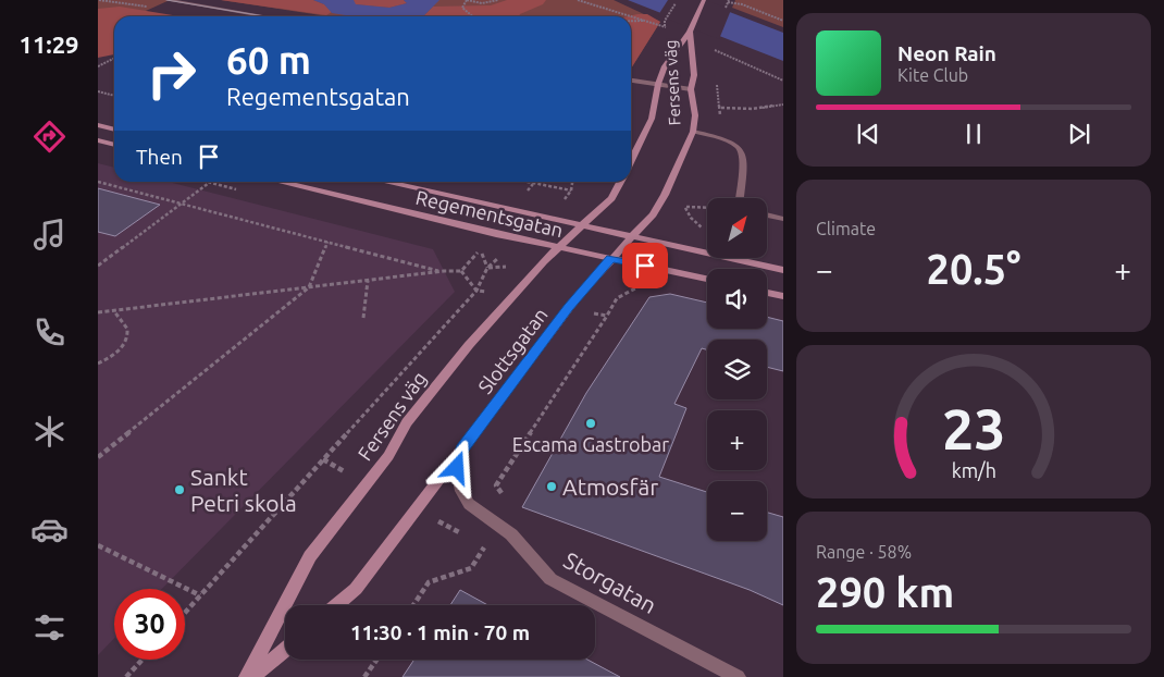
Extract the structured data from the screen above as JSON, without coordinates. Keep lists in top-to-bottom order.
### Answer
{
  "streets": {
    "main road": ["Fersens väg", "Regementsgatan", "Slottsgatan"],
    "street": ["Storgatan"]
  },
  "crossings": [
    ["Fersens väg", "Regementsgatan"],
    ["Fersens väg", "Slottsgatan"],
    ["Regementsgatan", "Slottsgatan"],
    ["Slottsgatan", "Storgatan"]
  ],
  "places": ["Escama Gastrobar", "Atmosfär", "Sankt Petri skola"],
  "north": "top right",
  "page": {
    "tabs": "11:29",
    "turn": ["60 m", "Regementsgatan"],
    "song": ["Neon Rain", "Kite Club"],
    "then": "Then",
    "tile": [
      "Climate",
      ["Range · 58%", "290 km"]
    ],
    "map_buttons": ["+", "−"],
    "heat": ["−", "20.5°", "+"],
    "limit": "30",
    "trip": "11:30 · 1 min · 70 m",
    "gauge": ["23", "km/h"]
  }
}
